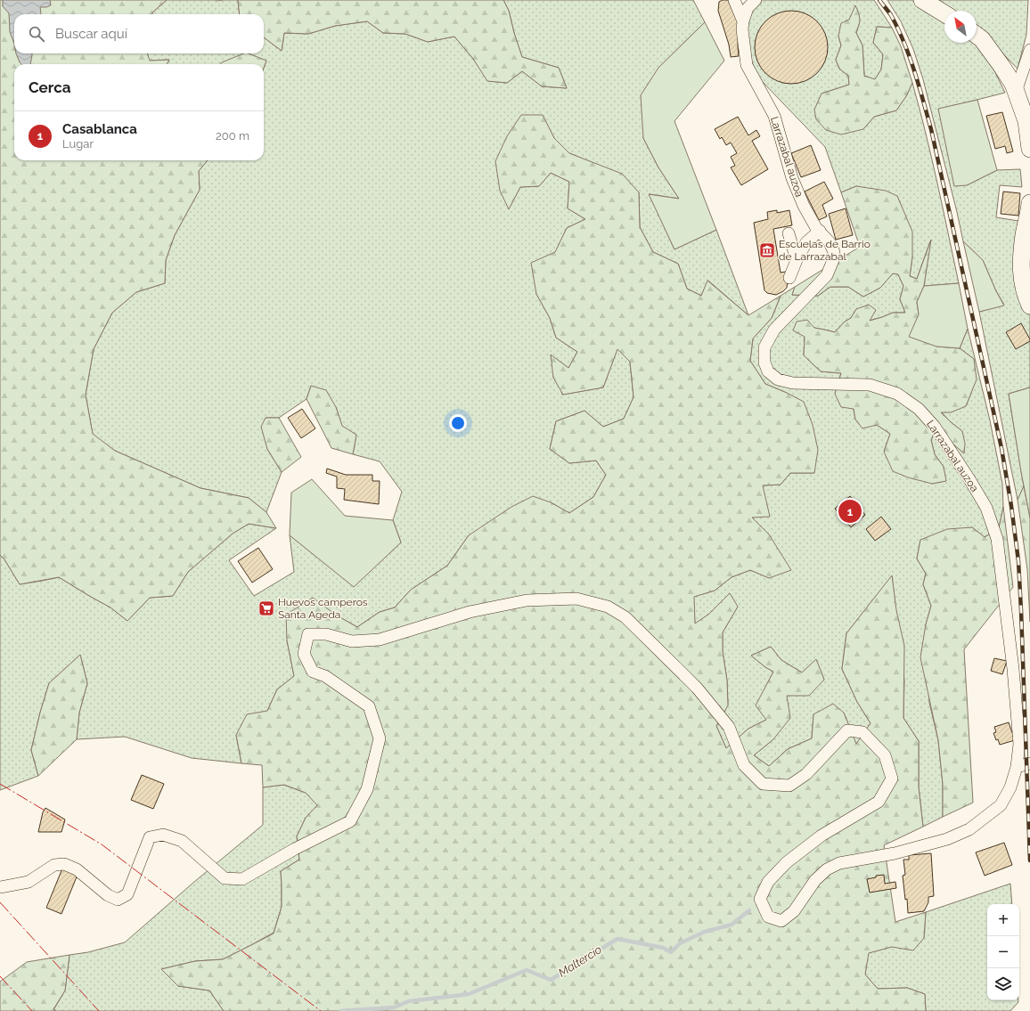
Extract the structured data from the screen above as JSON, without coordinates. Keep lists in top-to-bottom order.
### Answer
{
  "streets": {
    "street": ["Larrazabal auzoa"]
  },
  "water": ["Maltercio"],
  "places": {
    "museum": ["Escuelas de Barrio de Larrazabal"],
    "supermarket": ["Huevos camperos Santa Ageda"]
  },
  "north": "top left",
  "page": {
    "search": "Buscar aquí",
    "heading": "Cerca",
    "list": [
      {
        "mark": "1",
        "name": "Casablanca",
        "note": "Lugar",
        "value": "200 m"
      }
    ],
    "pins": "1",
    "map_buttons": ["+", "−"]
  }
}
